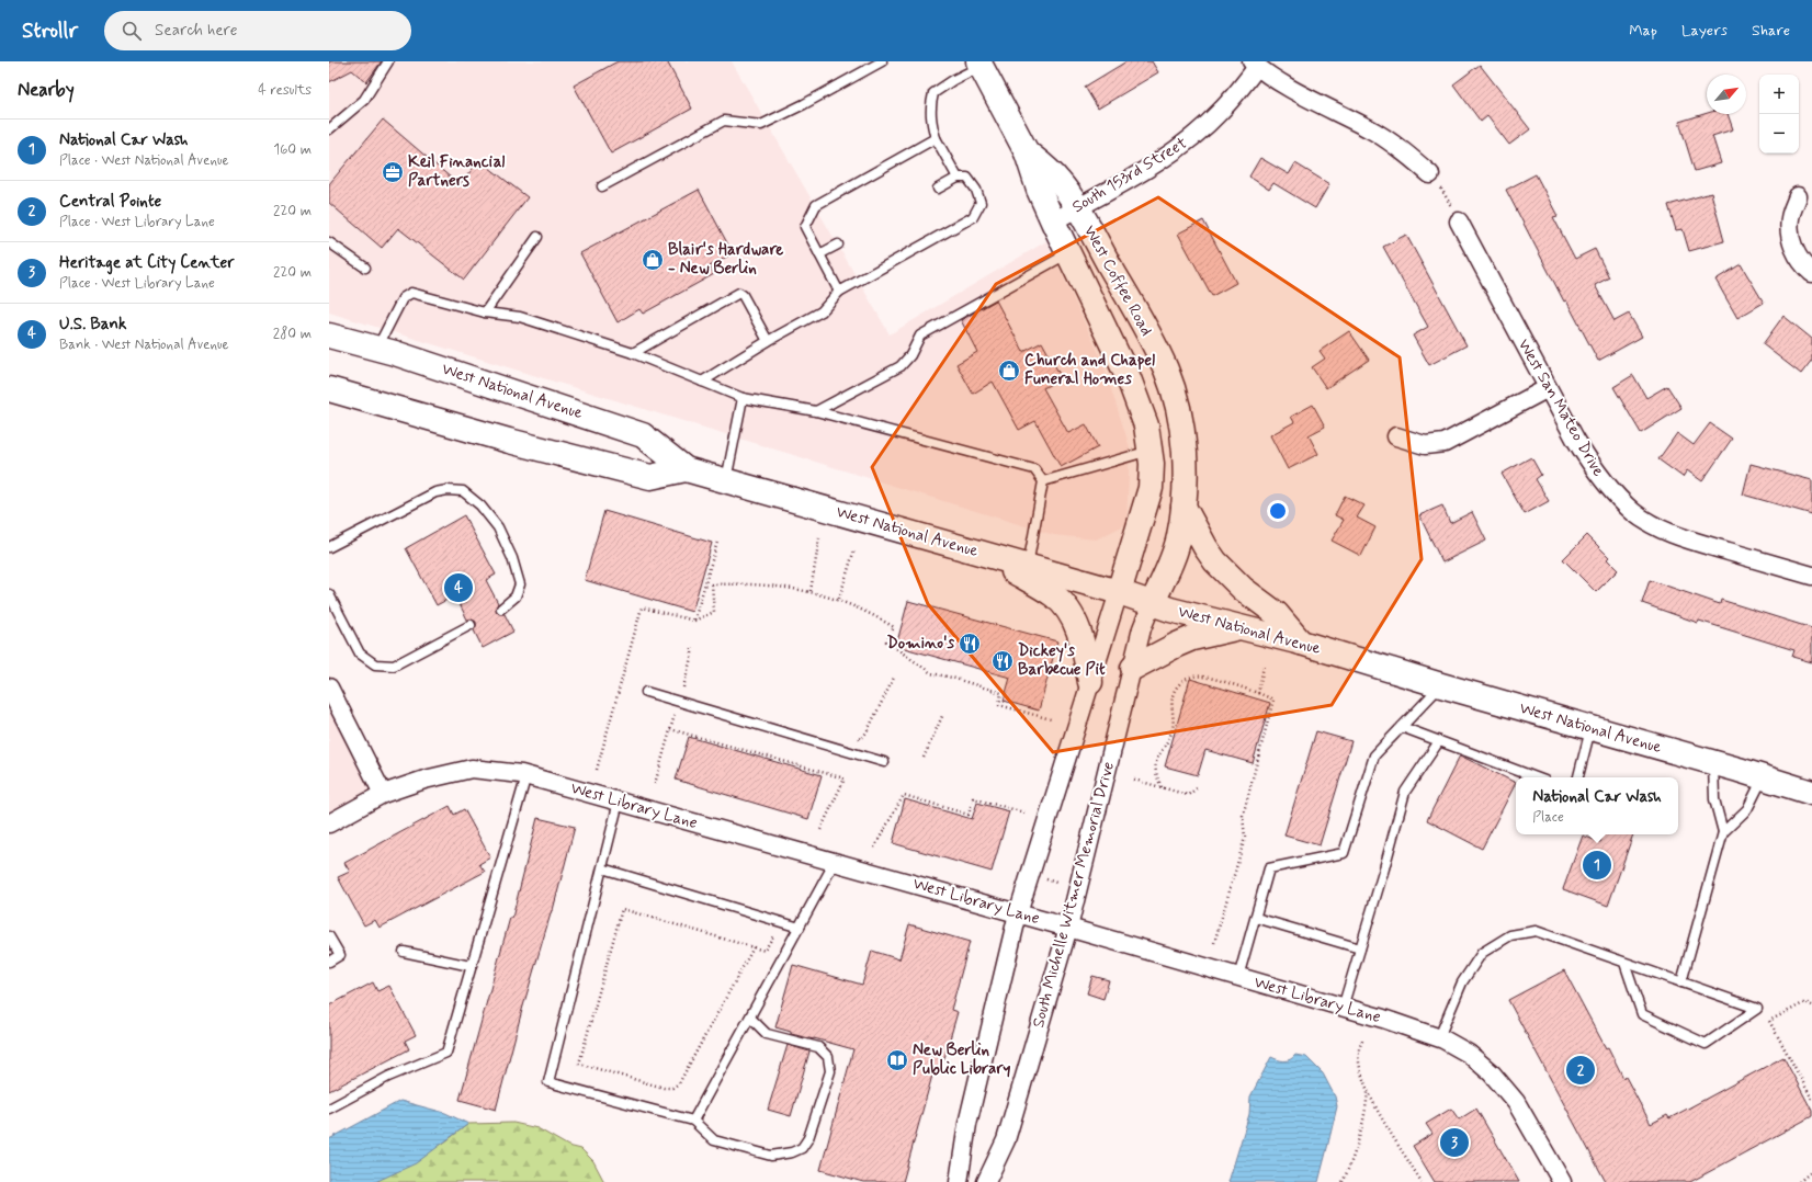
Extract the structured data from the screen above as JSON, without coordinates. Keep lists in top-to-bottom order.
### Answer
{
  "streets": {
    "main road": ["West Coffee Road", "West National Avenue"],
    "street": [
      "South 153rd Street",
      "West San Mateo Drive",
      "West Library Lane",
      "South Michelle Witmer Memorial Drive"
    ]
  },
  "crossings": [
    ["South 153rd Street", "West Coffee Road"],
    ["West Coffee Road", "West National Avenue"],
    ["West Coffee Road", "South Michelle Witmer Memorial Drive"],
    ["West National Avenue", "South Michelle Witmer Memorial Drive"],
    ["West Library Lane", "South Michelle Witmer Memorial Drive"]
  ],
  "places": {
    "office": ["Keil Financial Partners"],
    "shop": ["Blair's Hardware - New Berlin", "Church and Chapel Funeral Homes"],
    "restaurant": ["Domino's", "Dickey's Barbecue Pit"],
    "library": ["New Berlin Public Library"]
  },
  "north": "top right",
  "page": {
    "header": "Strollr",
    "search": "Search here",
    "nav": ["Map", "Layers", "Share"],
    "heading": ["Nearby", "4 results"],
    "map_buttons": ["+", "−"],
    "list": [
      {
        "mark": "1",
        "name": "National Car Wash",
        "note": "Place · West National Avenue",
        "value": "160 m"
      },
      {
        "mark": "2",
        "name": "Central Pointe",
        "note": "Place · West Library Lane",
        "value": "220 m"
      },
      {
        "mark": "3",
        "name": "Heritage at City Center",
        "note": "Place · West Library Lane",
        "value": "220 m"
      },
      {
        "mark": "4",
        "name": "U.S. Bank",
        "note": "Bank · West National Avenue",
        "value": "280 m"
      }
    ],
    "pins": [
      "4",
      "1",
      "2",
      "3"
    ],
    "popup": ["National Car Wash", "Place"]
  }
}
